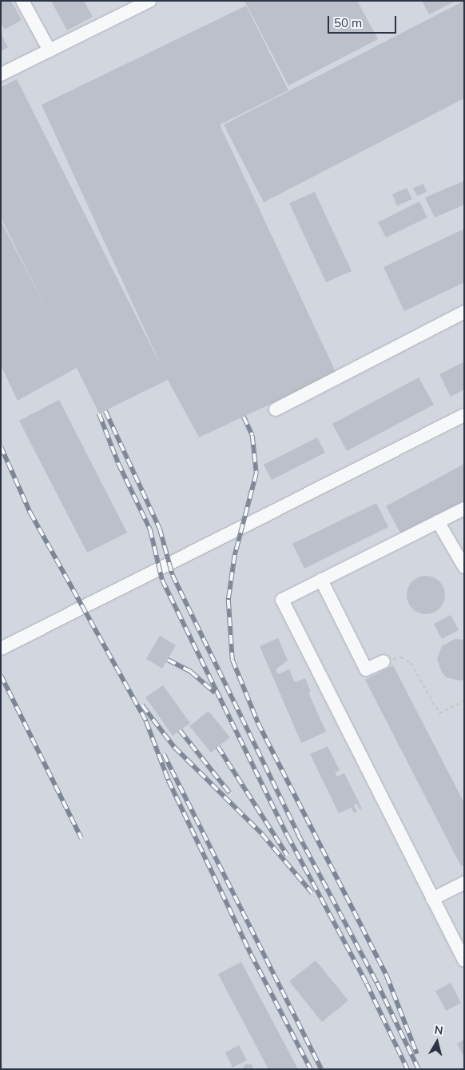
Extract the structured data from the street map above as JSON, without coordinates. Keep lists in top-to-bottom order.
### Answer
{
  "scale_bar": "50 m",
  "north": "top"
}
